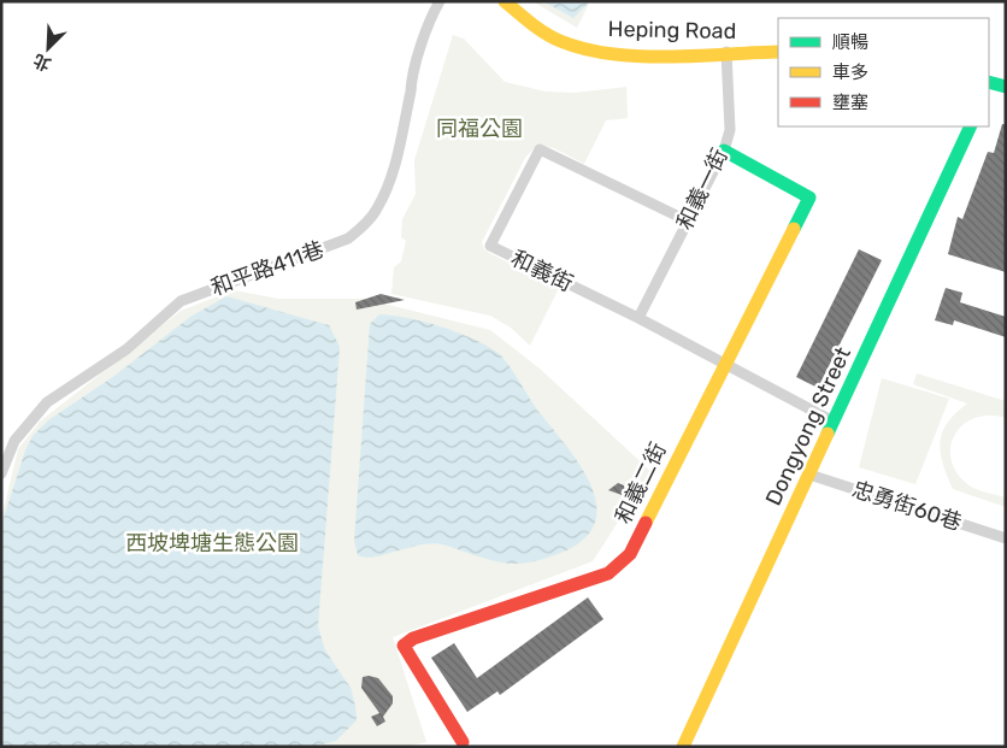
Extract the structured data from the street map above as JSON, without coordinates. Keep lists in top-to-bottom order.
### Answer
{
  "streets": {
    "street": [
      "Heping Road",
      "和義一街",
      "和平路411巷",
      "和義街",
      "Dongyong Street",
      "和義二街",
      "忠勇街60巷"
    ]
  },
  "crossings": [
    ["Heping Road", "和義一街"],
    ["和義一街", "和義街"],
    ["和義一街", "和義二街"],
    ["和義街", "Dongyong Street"],
    ["和義街", "和義二街"],
    ["Dongyong Street", "忠勇街60巷"]
  ],
  "parks": ["同福公園", "西坡埤塘生態公園"],
  "legend": ["順暢", "車多", "壅塞"],
  "north": "bottom left"
}
